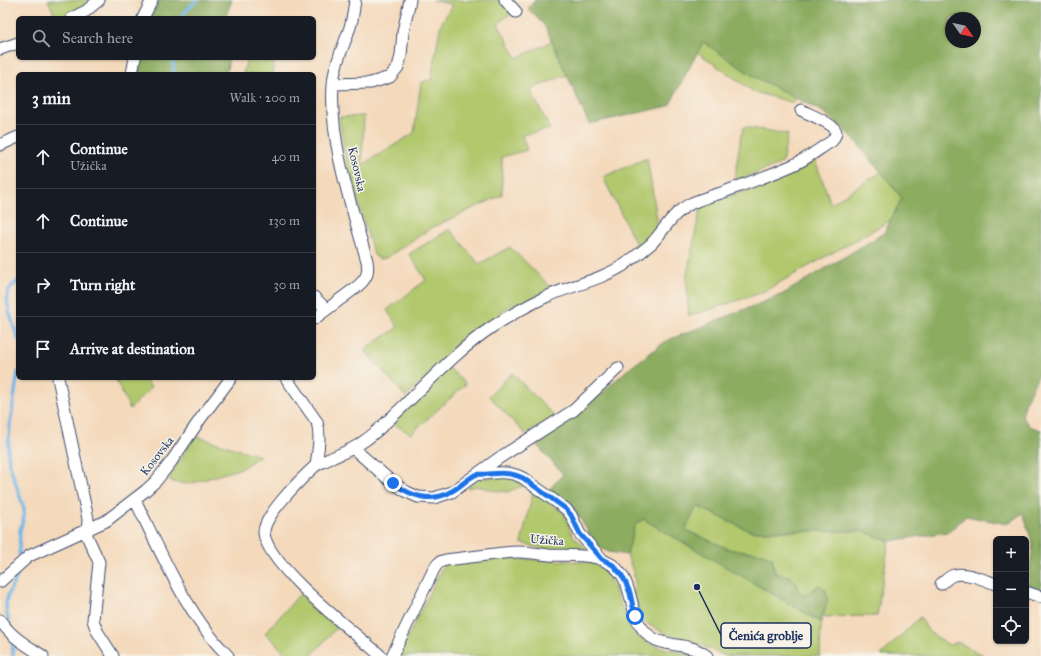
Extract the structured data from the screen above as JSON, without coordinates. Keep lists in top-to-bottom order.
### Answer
{
  "streets": {
    "street": ["Kosovska", "Užička"]
  },
  "places": ["Čenića groblje"],
  "north": "bottom right",
  "page": {
    "search": "Search here",
    "heading": ["3 min", "Walk · 200 m"],
    "list": [
      ["Continue", "Užička", "40 m"],
      ["Continue", "130 m"],
      ["Turn right", "30 m"],
      "Arrive at destination"
    ],
    "map_buttons": ["+", "−"]
  }
}
